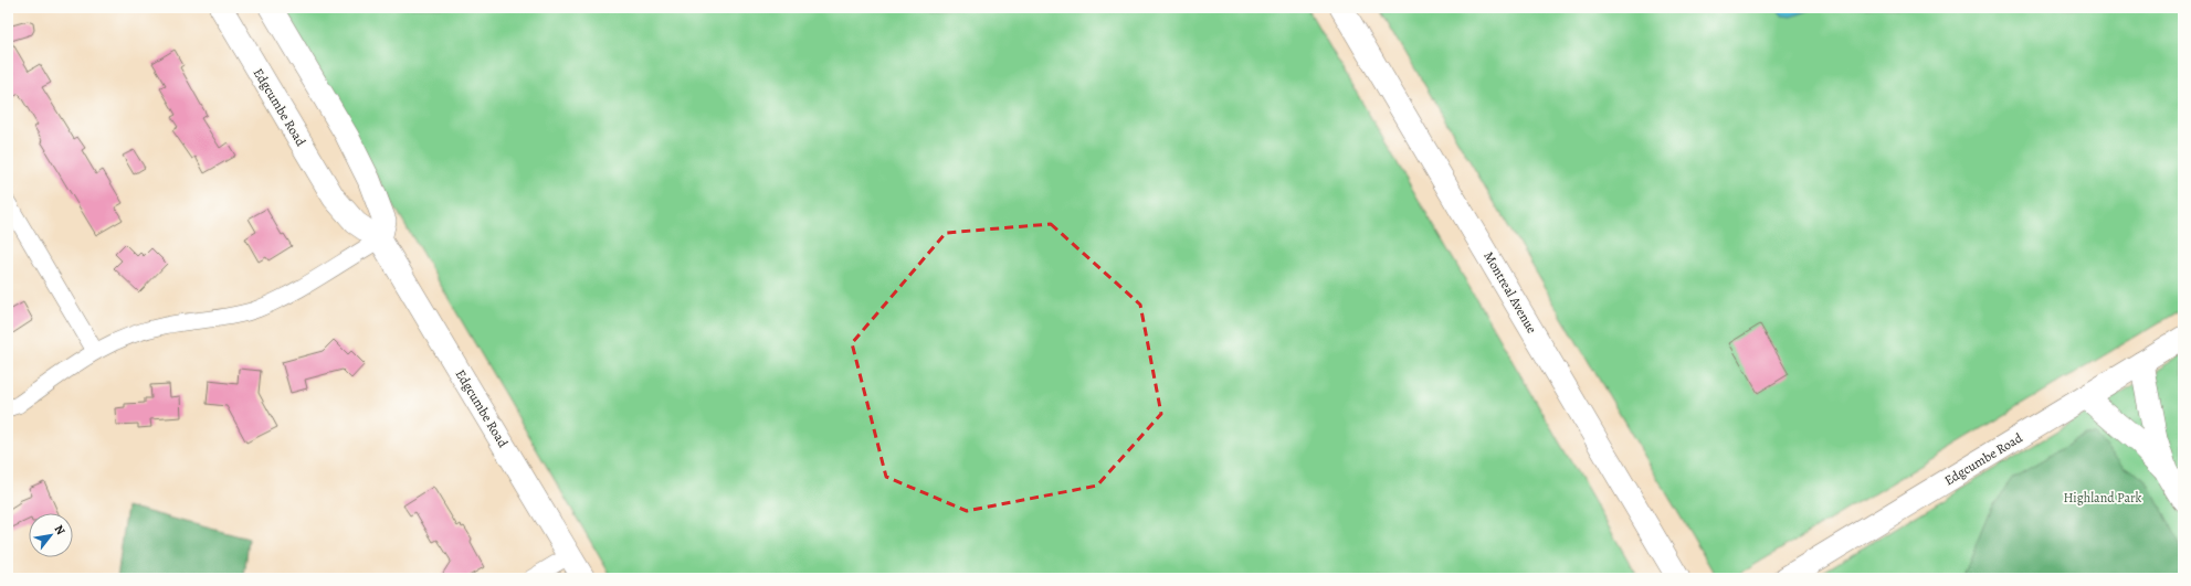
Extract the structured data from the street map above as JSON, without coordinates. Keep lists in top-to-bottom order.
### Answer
{
  "streets": {
    "street": ["Edgcumbe Road", "Montreal Avenue"]
  },
  "parks": ["Highland Park"],
  "north": "top right"
}
